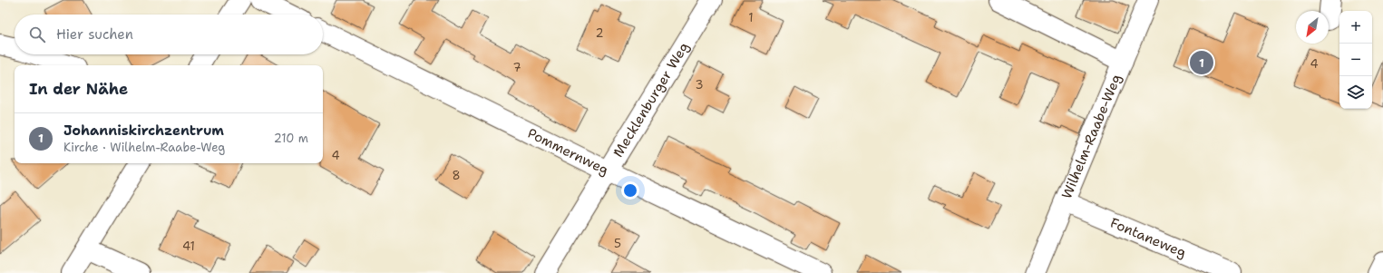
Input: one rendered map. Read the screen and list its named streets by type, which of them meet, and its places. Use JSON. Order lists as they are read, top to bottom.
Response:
{
  "streets": {
    "street": [
      "Mecklenburger Weg",
      "Wilhelm-Raabe-Weg",
      "Pommernweg",
      "Fontaneweg"
    ]
  },
  "crossings": [
    ["Mecklenburger Weg", "Pommernweg"],
    ["Wilhelm-Raabe-Weg", "Fontaneweg"]
  ],
  "house_numbers": [
    "1",
    "2",
    "4",
    "7",
    "3",
    "4",
    "8",
    "5",
    "41"
  ],
  "north": "bottom left",
  "page": {
    "map_buttons": ["+", "−"],
    "search": "Hier suchen",
    "pins": "1",
    "heading": "In der Nähe",
    "list": [
      {
        "mark": "1",
        "name": "Johanniskirchzentrum",
        "note": "Kirche · Wilhelm-Raabe-Weg",
        "value": "210 m"
      }
    ]
  }
}
